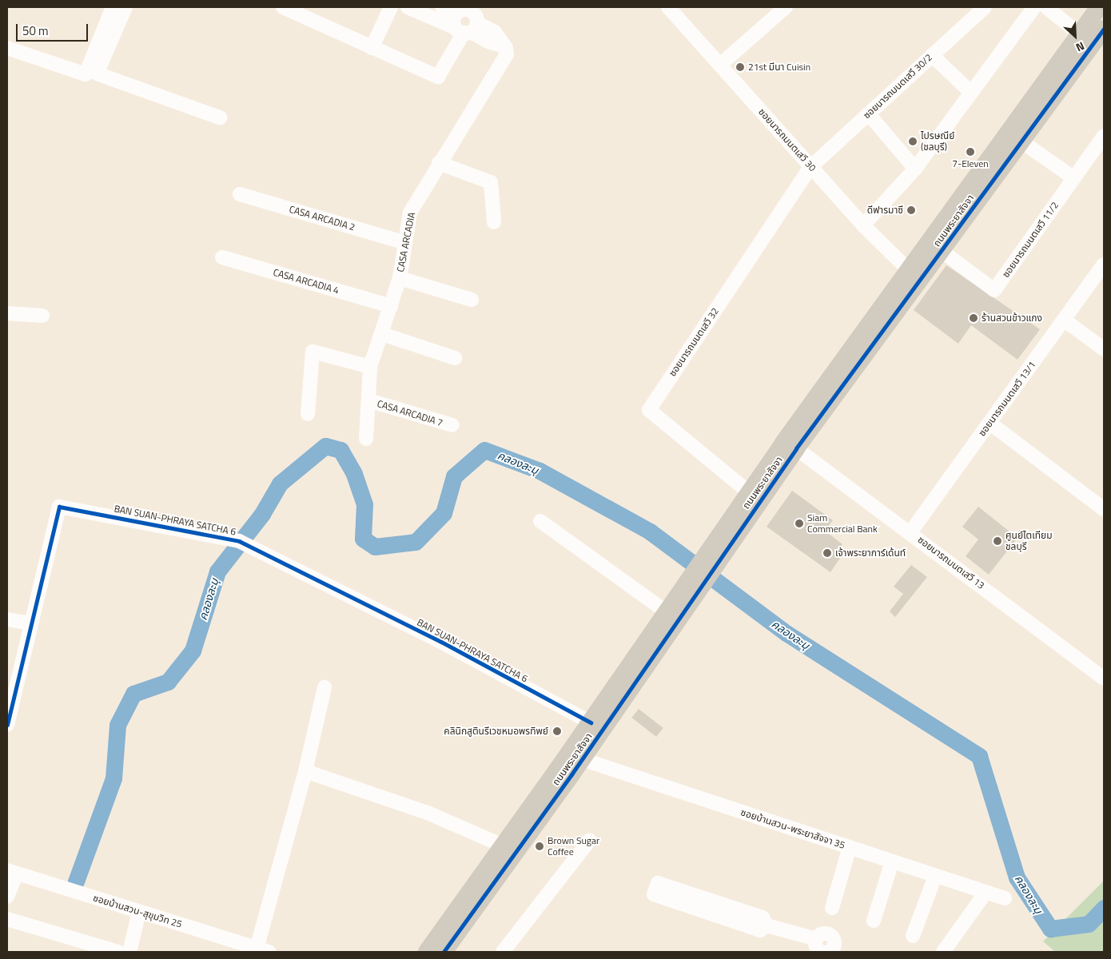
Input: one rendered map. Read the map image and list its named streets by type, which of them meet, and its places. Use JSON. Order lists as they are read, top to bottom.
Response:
{
  "streets": {
    "main road": ["ถนนพระยาสัจจา"],
    "street": [
      "ซอยนารถมนตเสวี 30/2",
      "ซอยนารถมนตเสวี 30",
      "CASA ARCADIA 2",
      "ซอยนารถมนตเสวี 11/2",
      "CASA ARCADIA",
      "CASA ARCADIA 4",
      "ซอยนารถมนตเสวี 32",
      "ซอยนารถมนตเสวี 13/1",
      "CASA ARCADIA 7",
      "BAN SUAN-PHRAYA SATCHA 6",
      "ซอยนารถมนตเสวี 13",
      "ซอยบ้านสวน-พระยาสัจจา 35",
      "ซอยบ้านสวน-สุขุมวิท 25"
    ]
  },
  "crossings": [
    ["ซอยนารถมนตเสวี 30/2", "ซอยนารถมนตเสวี 30"],
    ["ซอยนารถมนตเสวี 30/2", "ซอยนารถมนตเสวี 32"],
    ["ซอยนารถมนตเสวี 30", "ถนนพระยาสัจจา"],
    ["ซอยนารถมนตเสวี 30", "ซอยนารถมนตเสวี 32"],
    ["CASA ARCADIA 2", "CASA ARCADIA"],
    ["ถนนพระยาสัจจา", "ซอยนารถมนตเสวี 11/2"],
    ["ถนนพระยาสัจจา", "ซอยนารถมนตเสวี 32"],
    ["ถนนพระยาสัจจา", "BAN SUAN-PHRAYA SATCHA 6"],
    ["ถนนพระยาสัจจา", "ซอยนารถมนตเสวี 13"],
    ["ถนนพระยาสัจจา", "ซอยบ้านสวน-พระยาสัจจา 35"],
    ["CASA ARCADIA", "CASA ARCADIA 4"],
    ["CASA ARCADIA", "CASA ARCADIA 7"],
    ["ซอยนารถมนตเสวี 13/1", "ซอยนารถมนตเสวี 13"]
  ],
  "water": ["คลองละมุ"],
  "places": [
    "21st มีนา Cuisin",
    "ไปรษณีย์ (ชลบุรี)",
    "7-Eleven",
    "ดีฟารมาซี",
    "ร้านสวนข้าวแกง",
    "Siam Commercial Bank",
    "ศูนย์ไตเทียม ชลบุรี",
    "เจ้าพระยาการ์เด้นท์",
    "คลินิกสูตินรีเวชหมอพรทิพย์",
    "Brown Sugar Coffee"
  ],
  "scale_bar": "50 m",
  "north": "bottom right"
}
